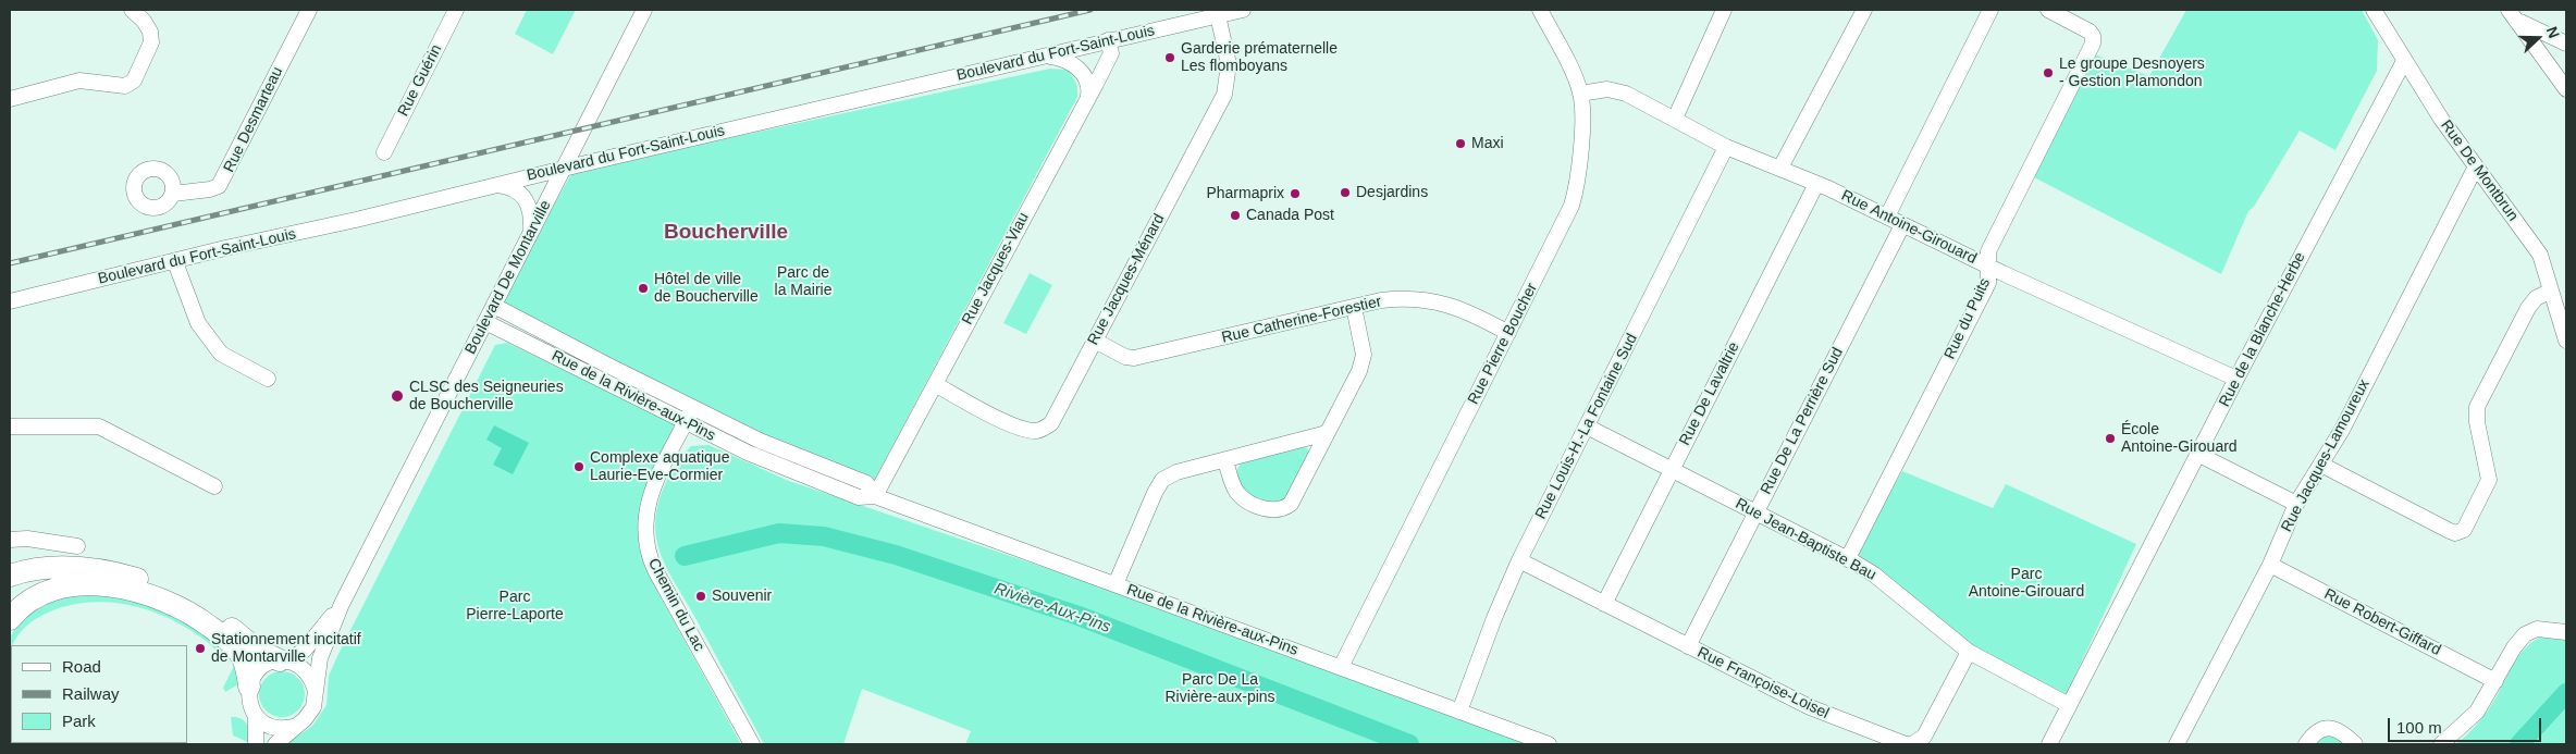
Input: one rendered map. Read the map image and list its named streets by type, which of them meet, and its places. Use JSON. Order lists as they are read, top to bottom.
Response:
{
  "streets": {
    "street": [
      "Boulevard du Fort-Saint-Louis",
      "Rue Guérin",
      "Rue Desmarteau",
      "Rue De Montbrun",
      "Rue Antoine-Girouard",
      "Rue Jacques-Viau",
      "Boulevard De Montarville",
      "Rue Jacques-Ménard",
      "Rue du Puits",
      "Rue Catherine-Forestier",
      "Rue de la Blanche-Herbe",
      "Rue Pierre Boucher",
      "Rue De Lavaltrie",
      "Rue de la Rivière-aux-Pins",
      "Rue De La Perrière Sud",
      "Rue Louis-H.-La Fontaine Sud",
      "Rue Jacques-Lamoureux",
      "Rue Jean-Baptiste Bau",
      "Chemin du Lac",
      "Rue Robert-Giffard",
      "Rue Françoise-Loisel"
    ]
  },
  "crossings": [
    ["Boulevard du Fort-Saint-Louis", "Rue Jacques-Viau"],
    ["Boulevard du Fort-Saint-Louis", "Boulevard De Montarville"],
    ["Boulevard du Fort-Saint-Louis", "Rue Jacques-Ménard"],
    ["Rue De Montbrun", "Rue de la Blanche-Herbe"],
    ["Rue De Montbrun", "Rue Jacques-Lamoureux"],
    ["Rue Antoine-Girouard", "Rue du Puits"],
    ["Rue Antoine-Girouard", "Rue de la Blanche-Herbe"],
    ["Rue Antoine-Girouard", "Rue Pierre Boucher"],
    ["Rue Antoine-Girouard", "Rue De Lavaltrie"],
    ["Rue Antoine-Girouard", "Rue De La Perrière Sud"],
    ["Rue Antoine-Girouard", "Rue Louis-H.-La Fontaine Sud"],
    ["Rue Jacques-Viau", "Rue Jacques-Ménard"],
    ["Rue Jacques-Viau", "Rue de la Rivière-aux-Pins"],
    ["Boulevard De Montarville", "Rue de la Rivière-aux-Pins"],
    ["Rue Jacques-Ménard", "Rue Catherine-Forestier"],
    ["Rue du Puits", "Rue Jean-Baptiste Bau"],
    ["Rue Catherine-Forestier", "Rue Pierre Boucher"],
    ["Rue de la Blanche-Herbe", "Rue Jean-Baptiste Bau"],
    ["Rue Pierre Boucher", "Rue de la Rivière-aux-Pins"],
    ["Rue De Lavaltrie", "Rue Jean-Baptiste Bau"],
    ["Rue De Lavaltrie", "Rue Françoise-Loisel"],
    ["Rue de la Rivière-aux-Pins", "Rue Louis-H.-La Fontaine Sud"],
    ["Rue de la Rivière-aux-Pins", "Chemin du Lac"],
    ["Rue De La Perrière Sud", "Rue Jean-Baptiste Bau"],
    ["Rue De La Perrière Sud", "Rue Françoise-Loisel"],
    ["Rue Louis-H.-La Fontaine Sud", "Rue Jean-Baptiste Bau"],
    ["Rue Louis-H.-La Fontaine Sud", "Rue Françoise-Loisel"],
    ["Rue Jacques-Lamoureux", "Rue Robert-Giffard"],
    ["Rue Jean-Baptiste Bau", "Rue Françoise-Loisel"]
  ],
  "districts": ["Boucherville"],
  "water": ["Rivière-Aux-Pins"],
  "parks": [
    "Parc de la Mairie",
    "Parc Antoine-Girouard",
    "Parc Pierre-Laporte",
    "Parc De La Rivière-aux-pins"
  ],
  "places": [
    "Garderie prématernelle Les flomboyans",
    "Le groupe Desnoyers - Gestion Plamondon",
    "Maxi",
    "Desjardins",
    "Pharmaprix",
    "Canada Post",
    "Hôtel de ville de Boucherville",
    "CLSC des Seigneuries de Boucherville",
    "École Antoine-Girouard",
    "Complexe aquatique Laurie-Eve-Cormier",
    "Souvenir",
    "Stationnement incitatif de Montarville"
  ],
  "legend": ["Road", "Railway", "Park"],
  "scale_bar": "100 m",
  "north": "right"
}
